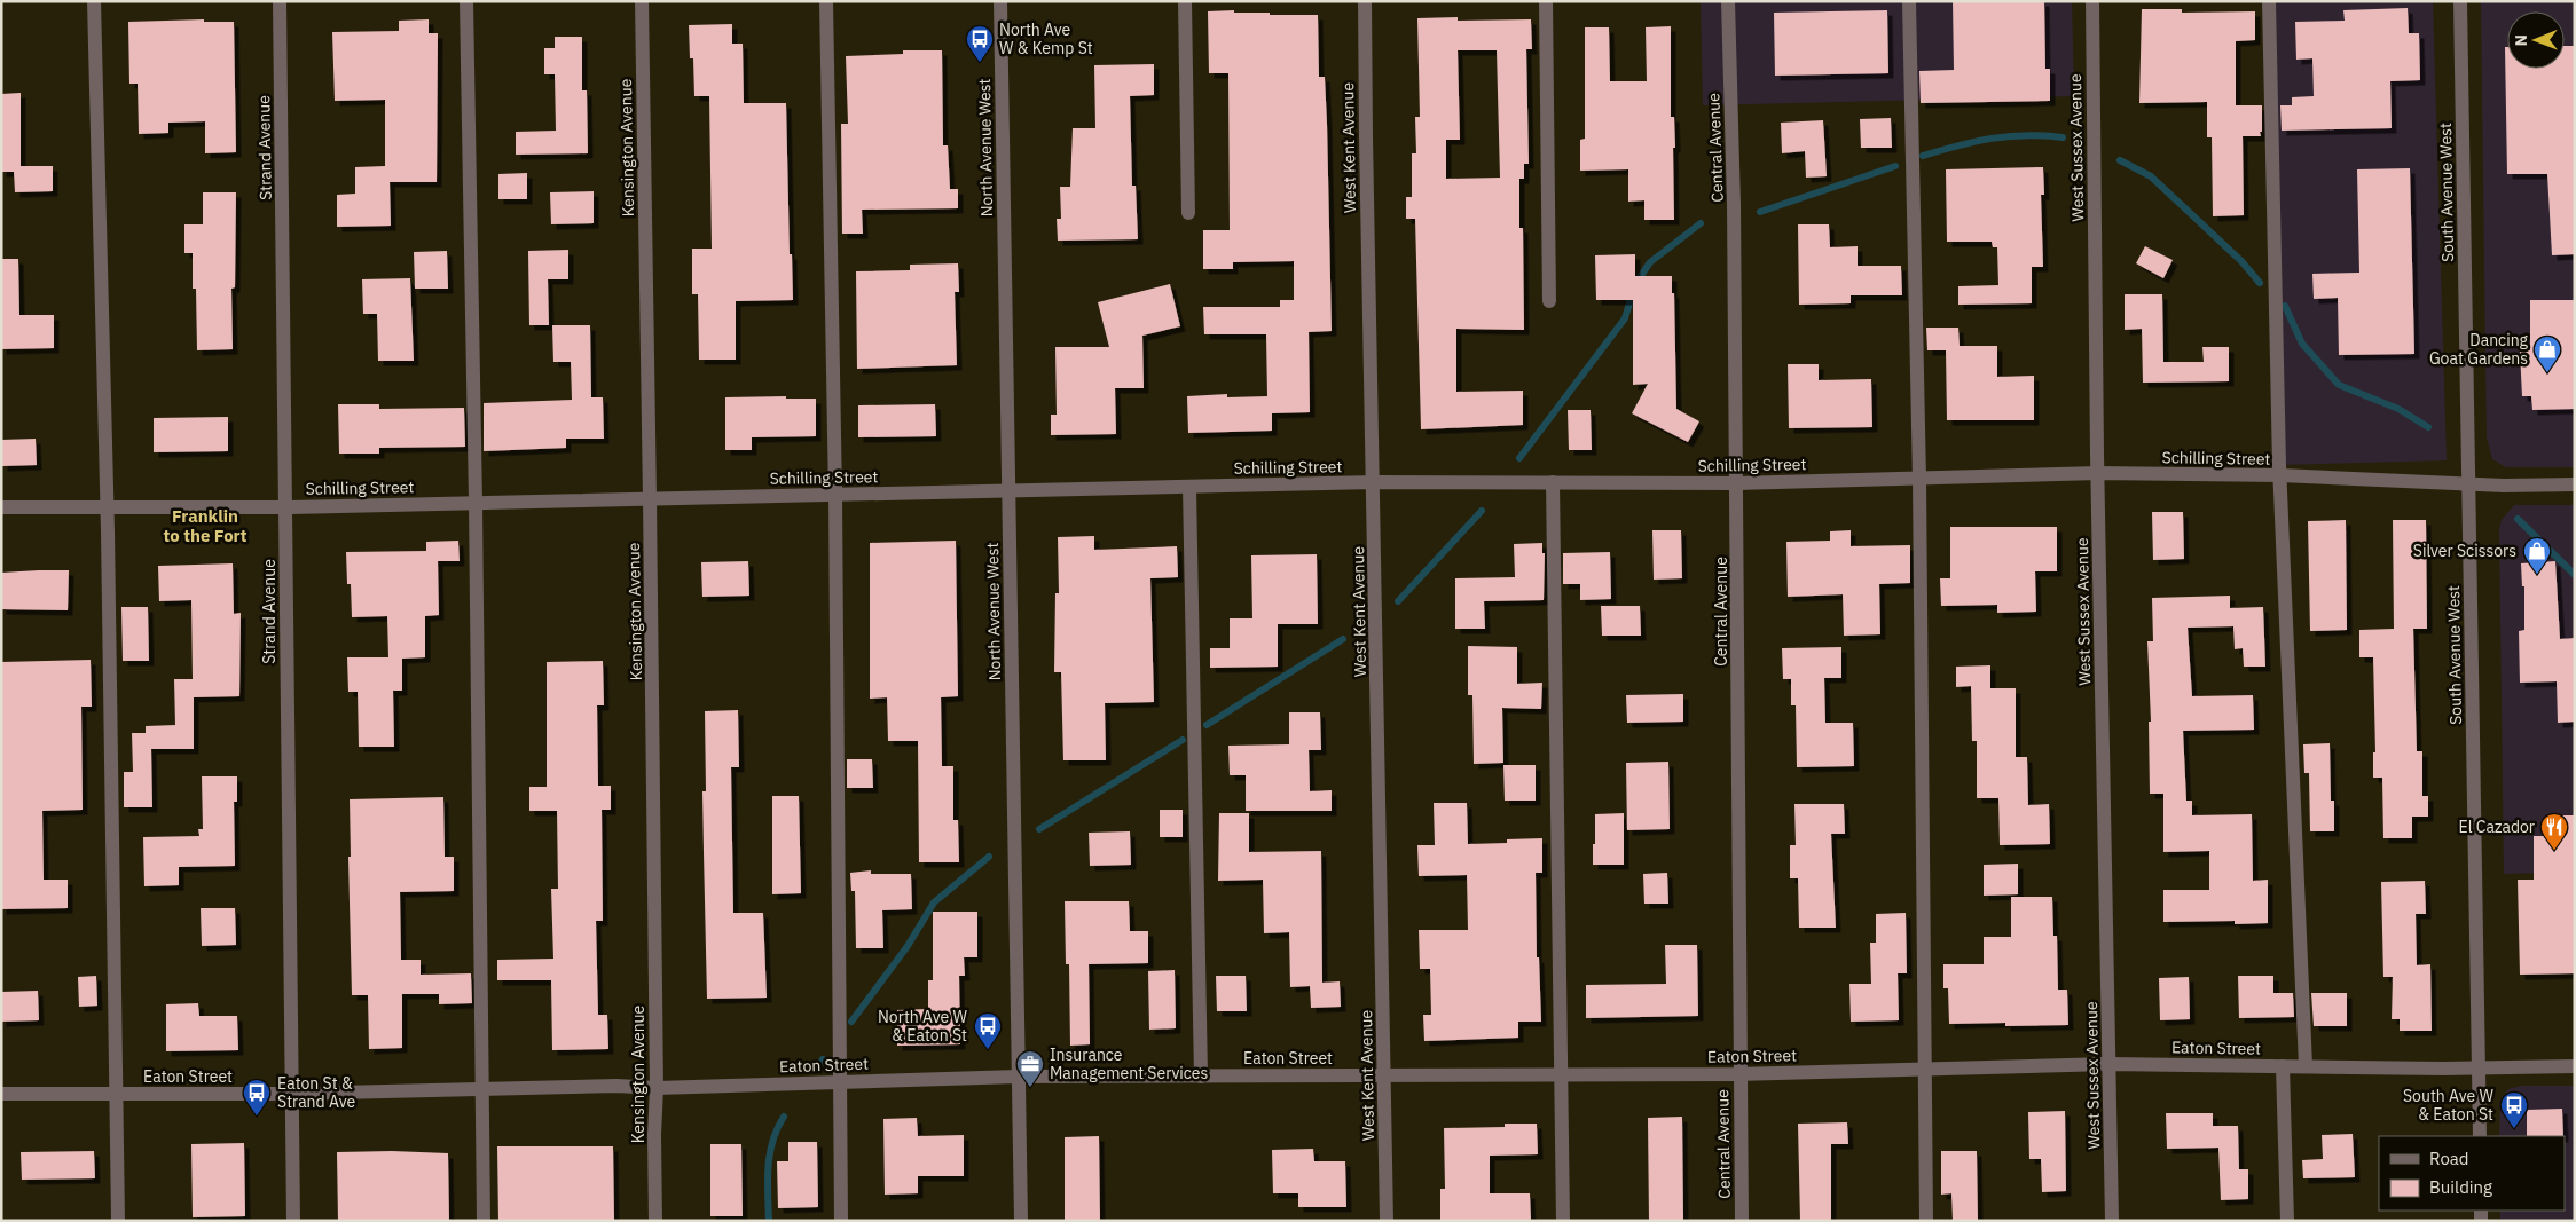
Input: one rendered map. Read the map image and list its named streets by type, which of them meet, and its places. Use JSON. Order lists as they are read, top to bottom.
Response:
{
  "streets": {
    "street": [
      "Strand Avenue",
      "Kensington Avenue",
      "North Avenue West",
      "West Kent Avenue",
      "Central Avenue",
      "West Sussex Avenue",
      "South Avenue West",
      "Schilling Street",
      "Eaton Street"
    ]
  },
  "crossings": [
    ["Strand Avenue", "Schilling Street"],
    ["Strand Avenue", "Eaton Street"],
    ["Kensington Avenue", "Schilling Street"],
    ["Kensington Avenue", "Eaton Street"],
    ["North Avenue West", "Schilling Street"],
    ["North Avenue West", "Eaton Street"],
    ["West Kent Avenue", "Schilling Street"],
    ["West Kent Avenue", "Eaton Street"],
    ["Central Avenue", "Schilling Street"],
    ["Central Avenue", "Eaton Street"],
    ["West Sussex Avenue", "Schilling Street"],
    ["West Sussex Avenue", "Eaton Street"],
    ["South Avenue West", "Schilling Street"],
    ["South Avenue West", "Eaton Street"]
  ],
  "districts": ["Franklin to the Fort"],
  "places": {
    "bus stop": [
      "North Ave W & Kemp St",
      "North Ave W & Eaton St",
      "Eaton St & Strand Ave",
      "South Ave W & Eaton St"
    ],
    "shop": ["Dancing Goat Gardens", "Silver Scissors"],
    "restaurant": ["El Cazador"],
    "office": ["Insurance Management Services"]
  },
  "legend": ["Road", "Building"],
  "north": "left"
}
